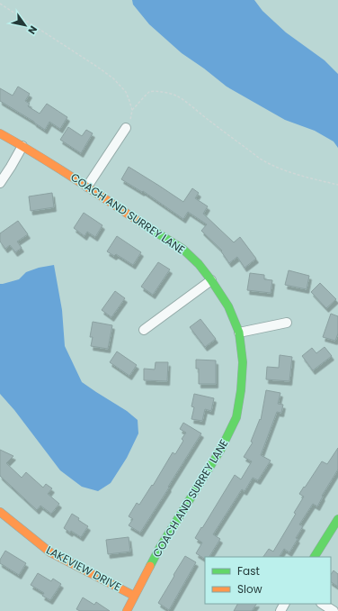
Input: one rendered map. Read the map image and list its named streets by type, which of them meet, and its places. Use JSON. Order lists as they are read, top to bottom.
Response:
{
  "streets": {
    "street": ["COACH AND SURREY LANE", "LAKEVIEW DRIVE"]
  },
  "crossings": [
    ["COACH AND SURREY LANE", "LAKEVIEW DRIVE"]
  ],
  "legend": ["Fast", "Slow"],
  "north": "bottom right"
}
